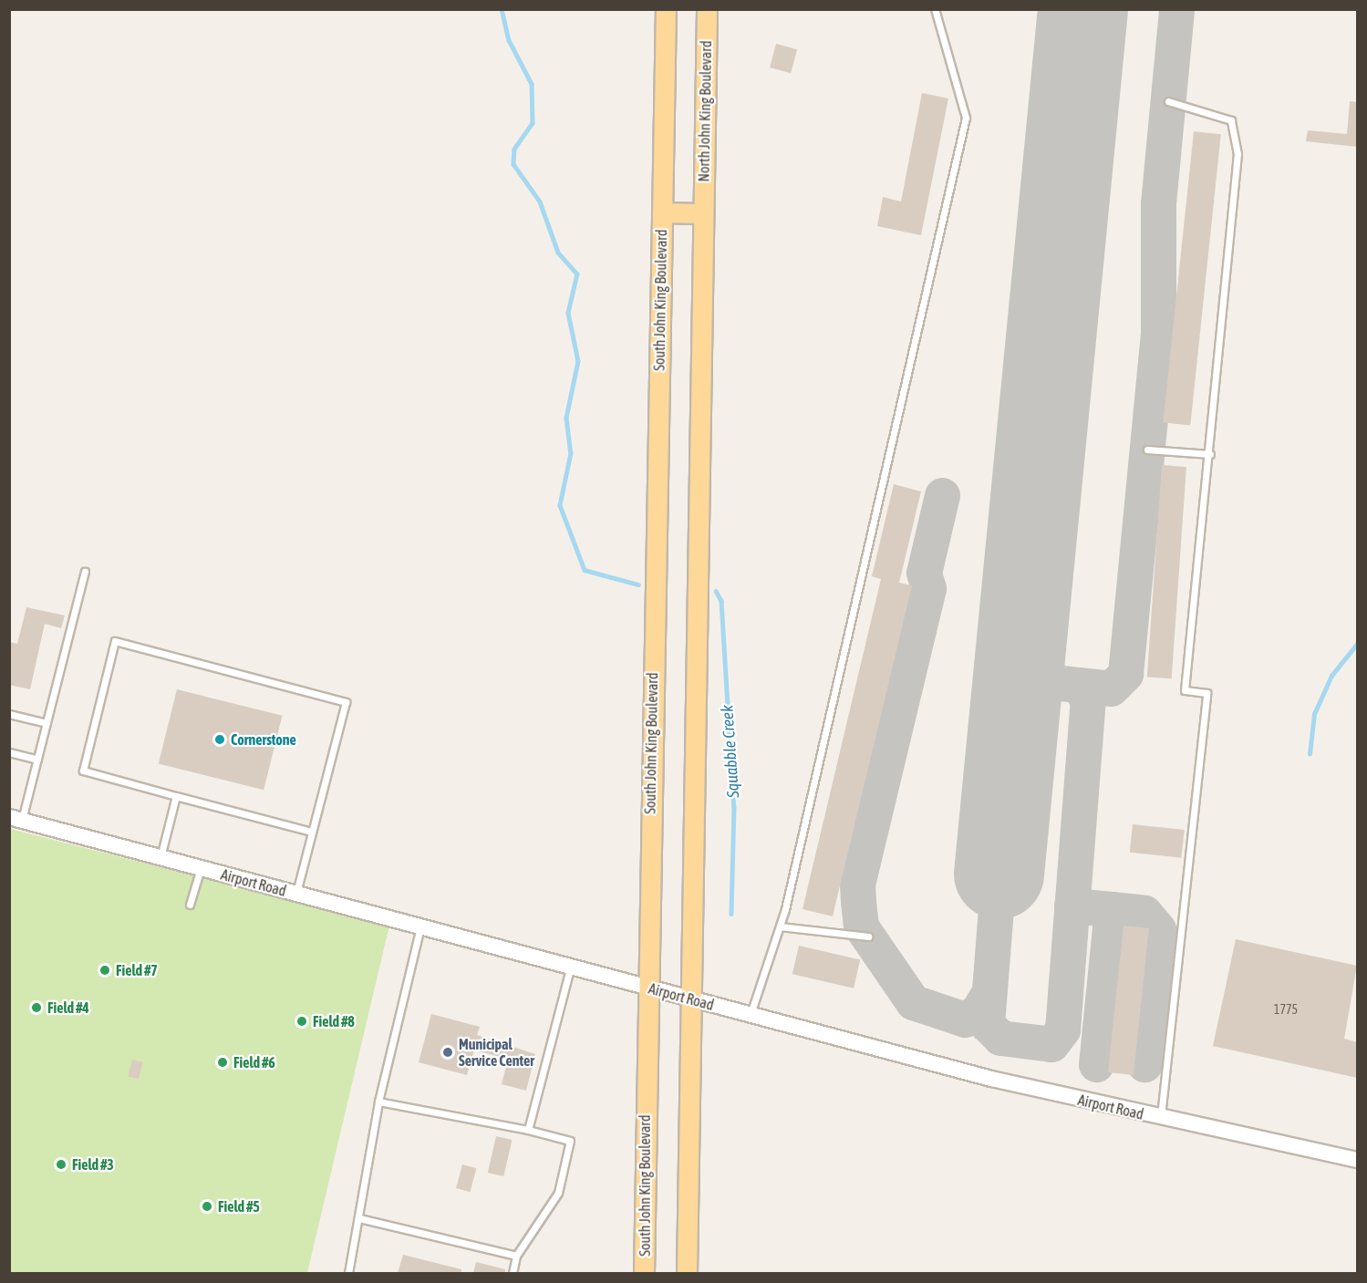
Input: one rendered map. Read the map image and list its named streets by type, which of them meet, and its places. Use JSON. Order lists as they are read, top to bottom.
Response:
{
  "streets": {
    "main road": ["North John King Boulevard", "South John King Boulevard"],
    "street": ["Airport Road"]
  },
  "crossings": [
    ["South John King Boulevard", "Airport Road"]
  ],
  "water": ["Squabble Creek"],
  "places": [
    "Cornerstone",
    "Field #7",
    "Field #4",
    "Field #8",
    "Municipal Service Center",
    "Field #6",
    "Field #3",
    "Field #5"
  ],
  "house_numbers": ["1775"]
}
